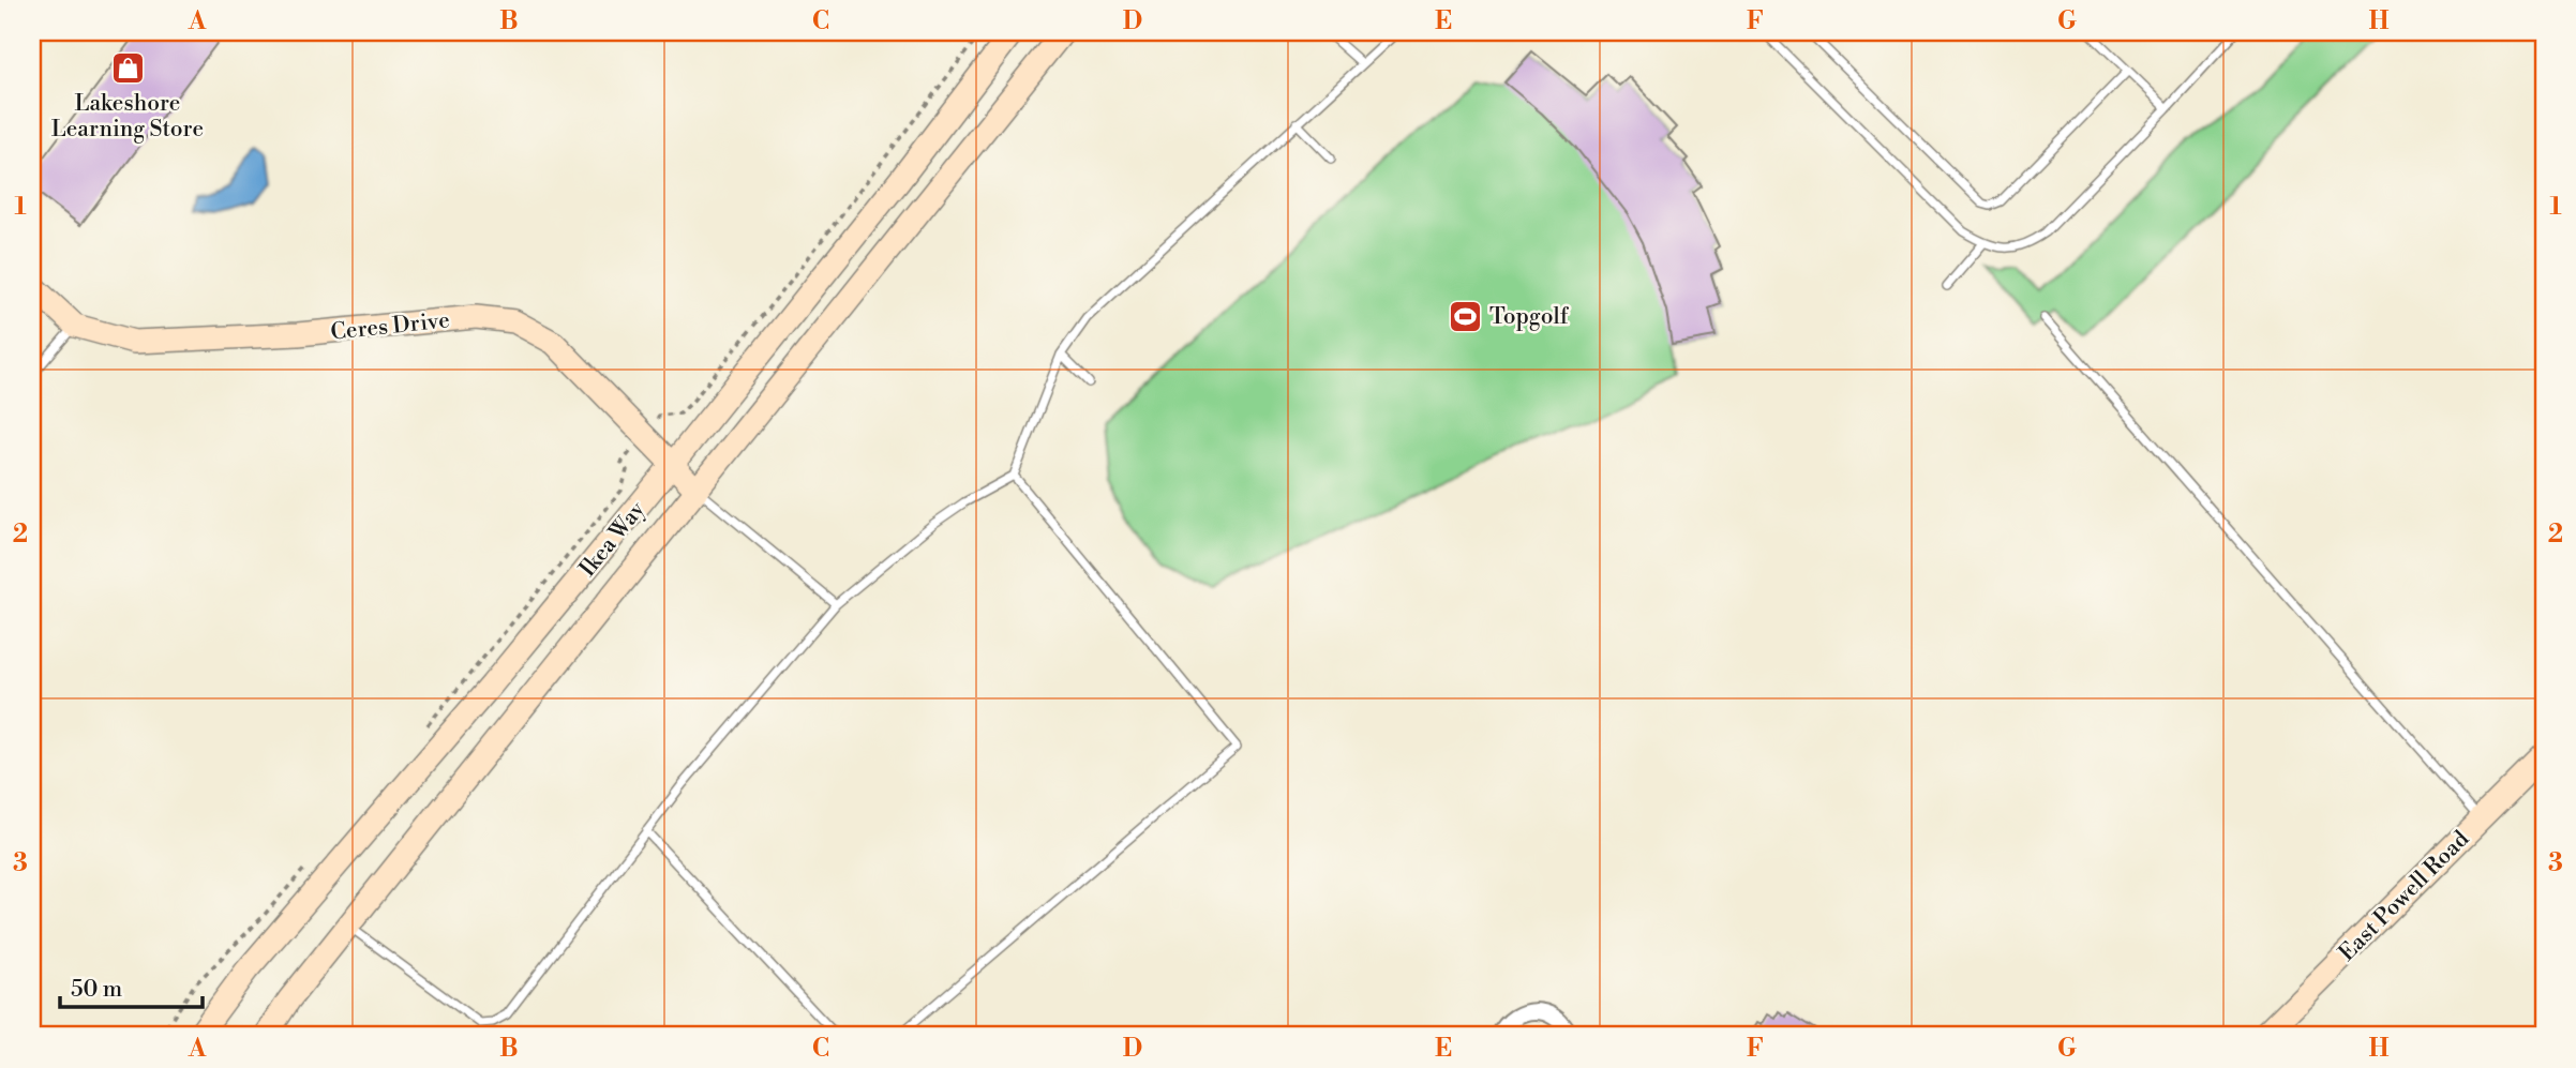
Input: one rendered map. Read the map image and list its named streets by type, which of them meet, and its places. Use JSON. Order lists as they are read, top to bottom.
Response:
{
  "streets": {
    "main road": ["Ceres Drive", "Ikea Way", "East Powell Road"]
  },
  "crossings": [
    ["Ceres Drive", "Ikea Way"]
  ],
  "places": {
    "shop": ["Lakeshore Learning Store"],
    "sports": ["Topgolf"]
  },
  "scale_bar": "50 m",
  "grid": {
    "columns": [
      "A",
      "B",
      "C",
      "D",
      "E",
      "F",
      "G",
      "H"
    ],
    "rows": ["1", "2", "3"]
  }
}
